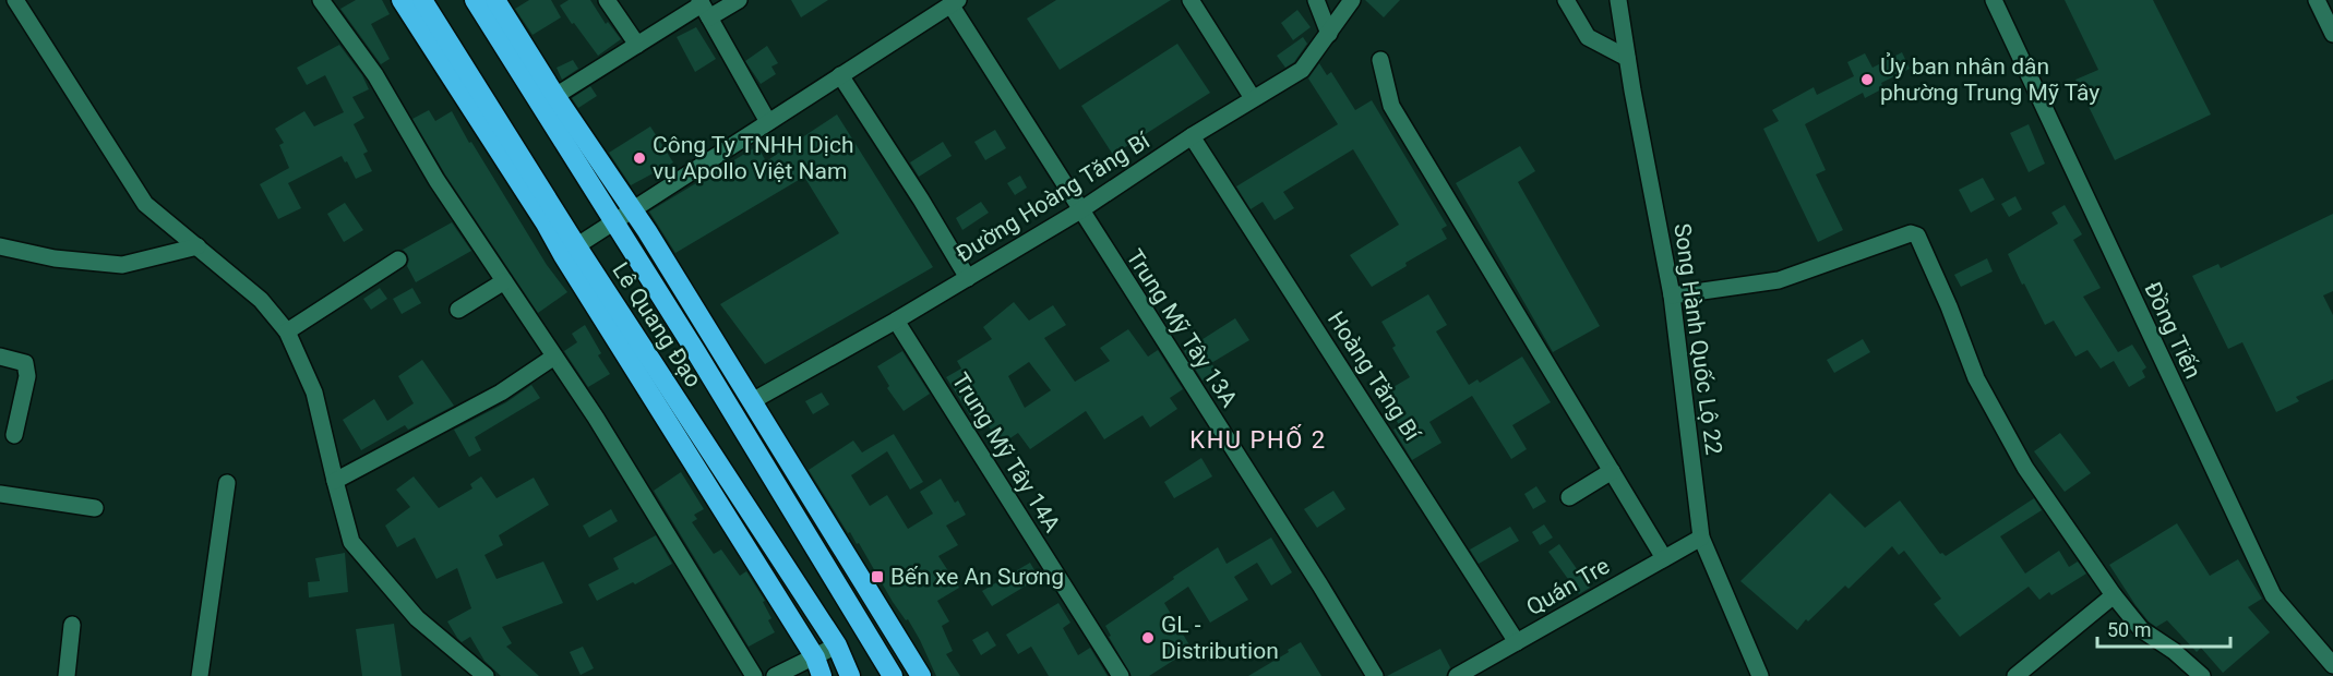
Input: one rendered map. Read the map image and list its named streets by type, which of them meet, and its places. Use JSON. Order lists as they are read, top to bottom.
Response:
{
  "streets": {
    "highway": ["Lê Quang Đạo"],
    "street": [
      "Đường Hoàng Tăng Bí",
      "Trung Mỹ Tây 13A",
      "Đồng Tiến",
      "Song Hành Quốc Lộ 22",
      "Hoàng Tăng Bí",
      "Trung Mỹ Tây 14A",
      "Quán Tre"
    ]
  },
  "crossings": [
    ["Đường Hoàng Tăng Bí", "Lê Quang Đạo"],
    ["Đường Hoàng Tăng Bí", "Trung Mỹ Tây 13A"],
    ["Đường Hoàng Tăng Bí", "Hoàng Tăng Bí"],
    ["Đường Hoàng Tăng Bí", "Trung Mỹ Tây 14A"],
    ["Song Hành Quốc Lộ 22", "Quán Tre"],
    ["Hoàng Tăng Bí", "Quán Tre"]
  ],
  "districts": ["KHU PHỐ 2"],
  "places": {
    "other": ["Ủy ban nhân dân phường Trung Mỹ Tây", "Công Ty TNHH Dịch vụ Apollo Việt Nam", "GL - Distribution"],
    "transit": ["Bến xe An Sương"]
  },
  "scale_bar": "50 m"
}
